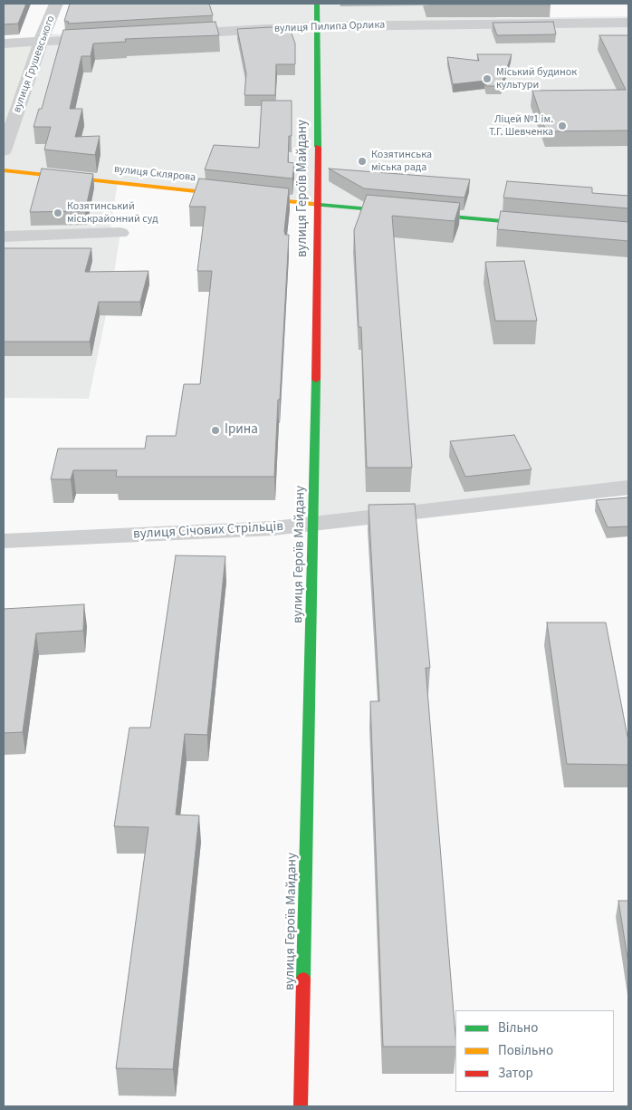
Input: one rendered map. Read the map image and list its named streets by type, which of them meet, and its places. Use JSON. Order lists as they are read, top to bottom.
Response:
{
  "streets": {
    "street": [
      "вулиця Пилипа Орлика",
      "вулиця Грушевського",
      "вулиця Склярова",
      "вулиця Героїв Майдану",
      "вулиця Січових Стрільців"
    ]
  },
  "crossings": [
    ["вулиця Пилипа Орлика", "вулиця Героїв Майдану"],
    ["вулиця Склярова", "вулиця Героїв Майдану"],
    ["вулиця Героїв Майдану", "вулиця Січових Стрільців"]
  ],
  "places": [
    "Міський будинок культури",
    "Ліцей №1 ім. Т.Г. Шевченка",
    "Козятинська міська рада",
    "Козятинський міськрайонний суд",
    "Ірина"
  ],
  "legend": ["Вільно", "Повільно", "Затор"]
}
